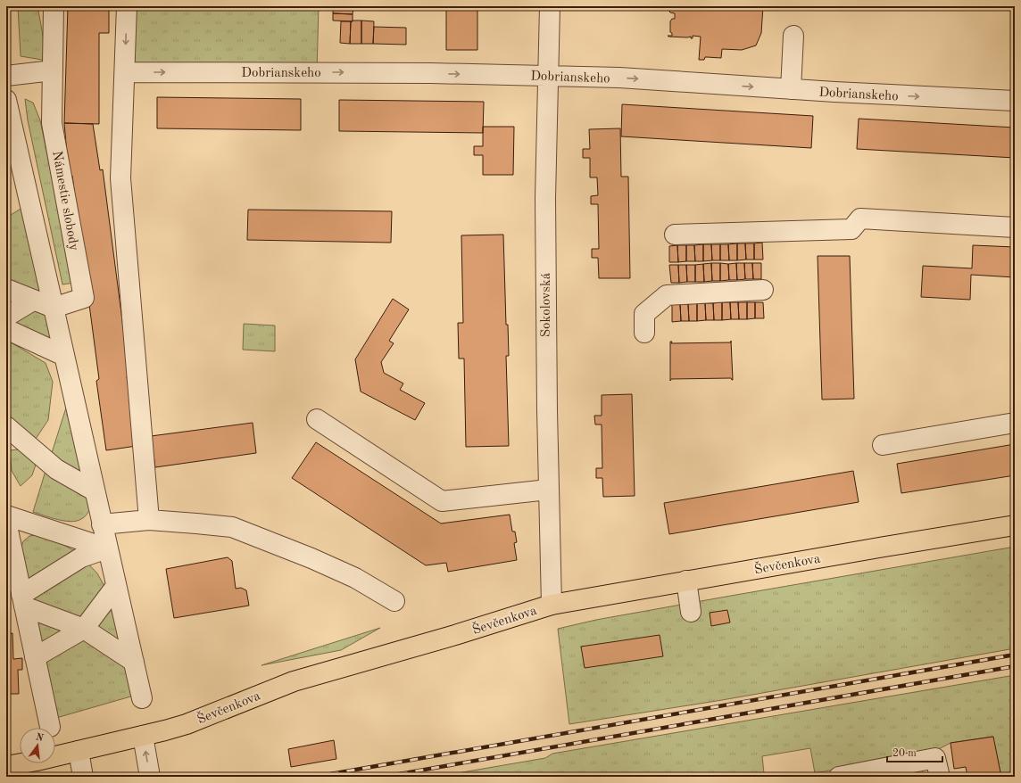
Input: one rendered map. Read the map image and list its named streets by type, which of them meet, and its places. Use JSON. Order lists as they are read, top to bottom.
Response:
{
  "streets": {
    "main road": ["Ševčenkova"],
    "street": ["Dobrianskeho", "Námestie slobody", "Sokolovská"]
  },
  "crossings": [
    ["Dobrianskeho", "Sokolovská"],
    ["Sokolovská", "Ševčenkova"]
  ],
  "scale_bar": "20 m",
  "north": "top"
}
